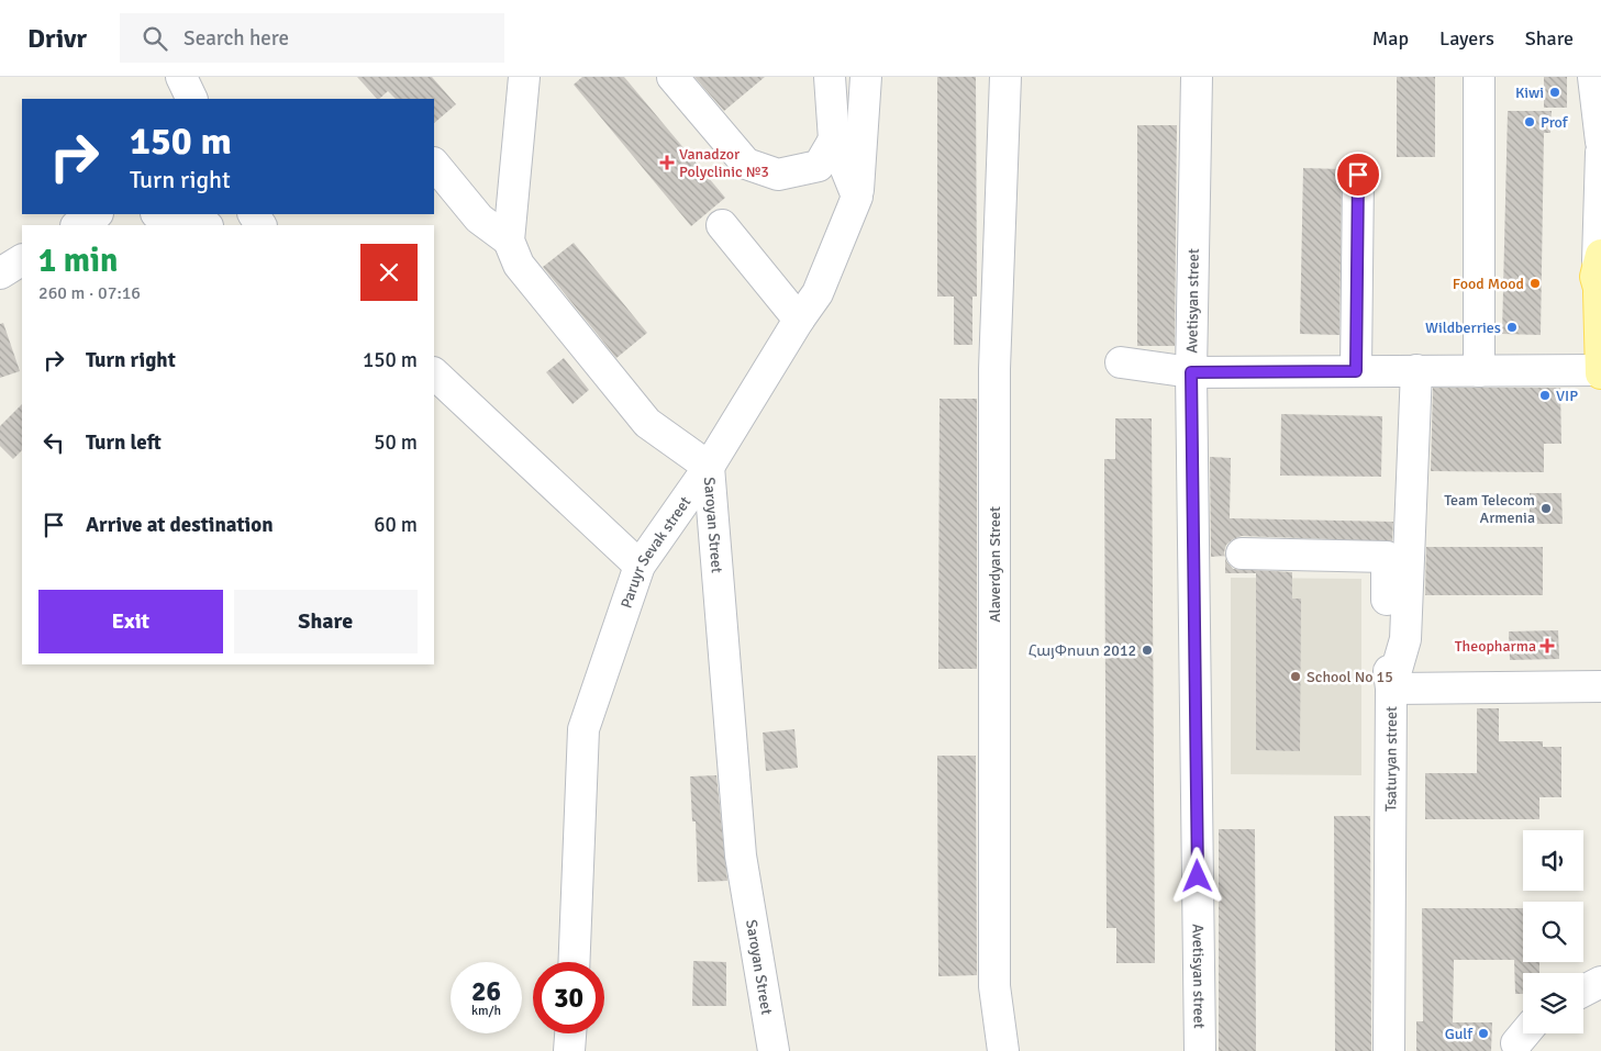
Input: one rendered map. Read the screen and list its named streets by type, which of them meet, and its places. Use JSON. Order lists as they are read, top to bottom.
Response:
{
  "streets": {
    "street": [
      "Avetisyan street",
      "Saroyan Street",
      "Paruyr Sevak street",
      "Alaverdyan Street",
      "Tsaturyan street"
    ]
  },
  "crossings": [
    ["Saroyan Street", "Paruyr Sevak street"]
  ],
  "places": {
    "other": [
      "Kiwi",
      "Prof",
      "Food Mood",
      "Wildberries",
      "VIP",
      "Team Telecom Armenia",
      "ՀայՓոստ 2012",
      "School No 15",
      "Gulf"
    ],
    "health": ["Vanadzor Polyclinic №3", "Theopharma"]
  },
  "page": {
    "header": "Drivr",
    "search": "Search here",
    "nav": ["Map", "Layers", "Share"],
    "turn": ["150 m", "Turn right"],
    "heading": ["1 min", "260 m · 07:16"],
    "list": [
      {
        "name": "Turn right",
        "value": "150 m"
      },
      {
        "name": "Turn left",
        "value": "50 m"
      },
      {
        "name": "Arrive at destination",
        "value": "60 m"
      }
    ],
    "buttons": ["Exit", "Share"],
    "speed": "26 km/h",
    "limit": "30"
  }
}
